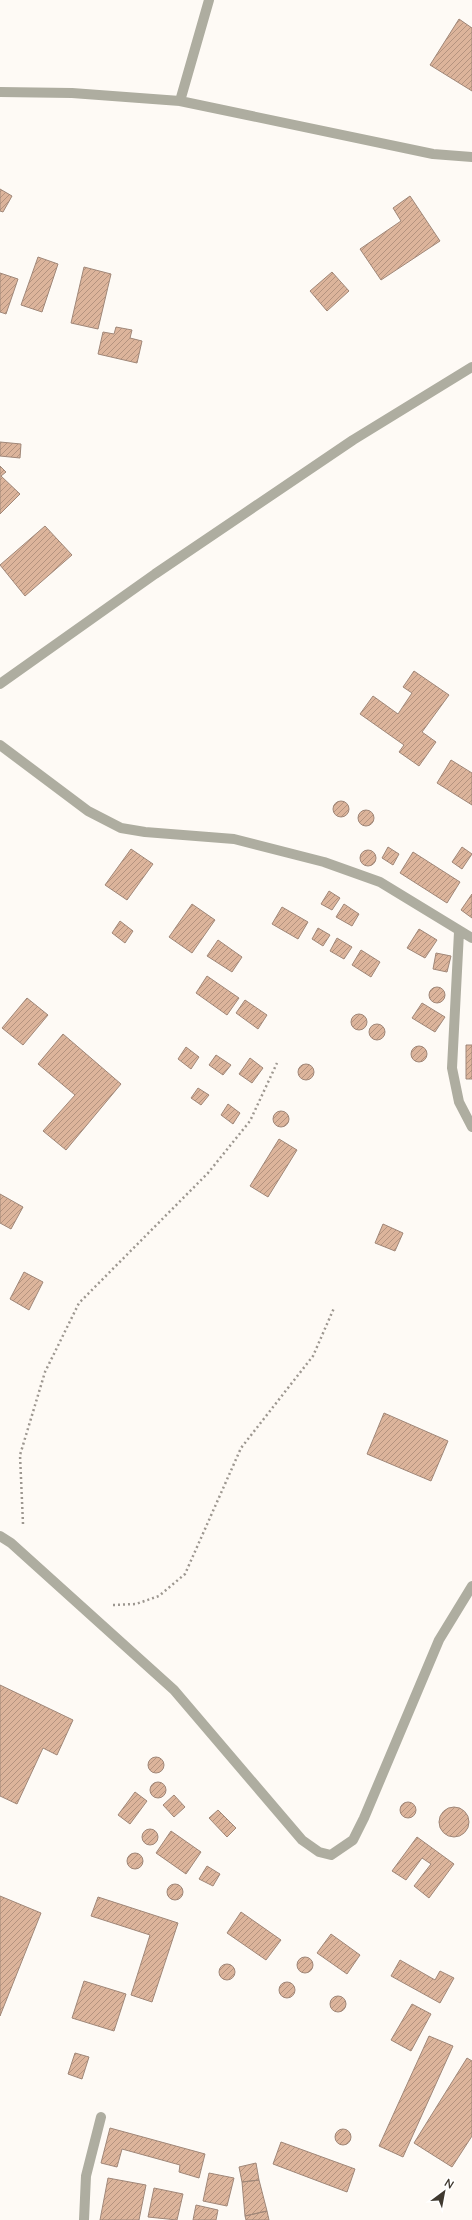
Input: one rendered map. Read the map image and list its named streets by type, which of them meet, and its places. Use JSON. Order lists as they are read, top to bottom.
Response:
{
  "north": "top right"
}
